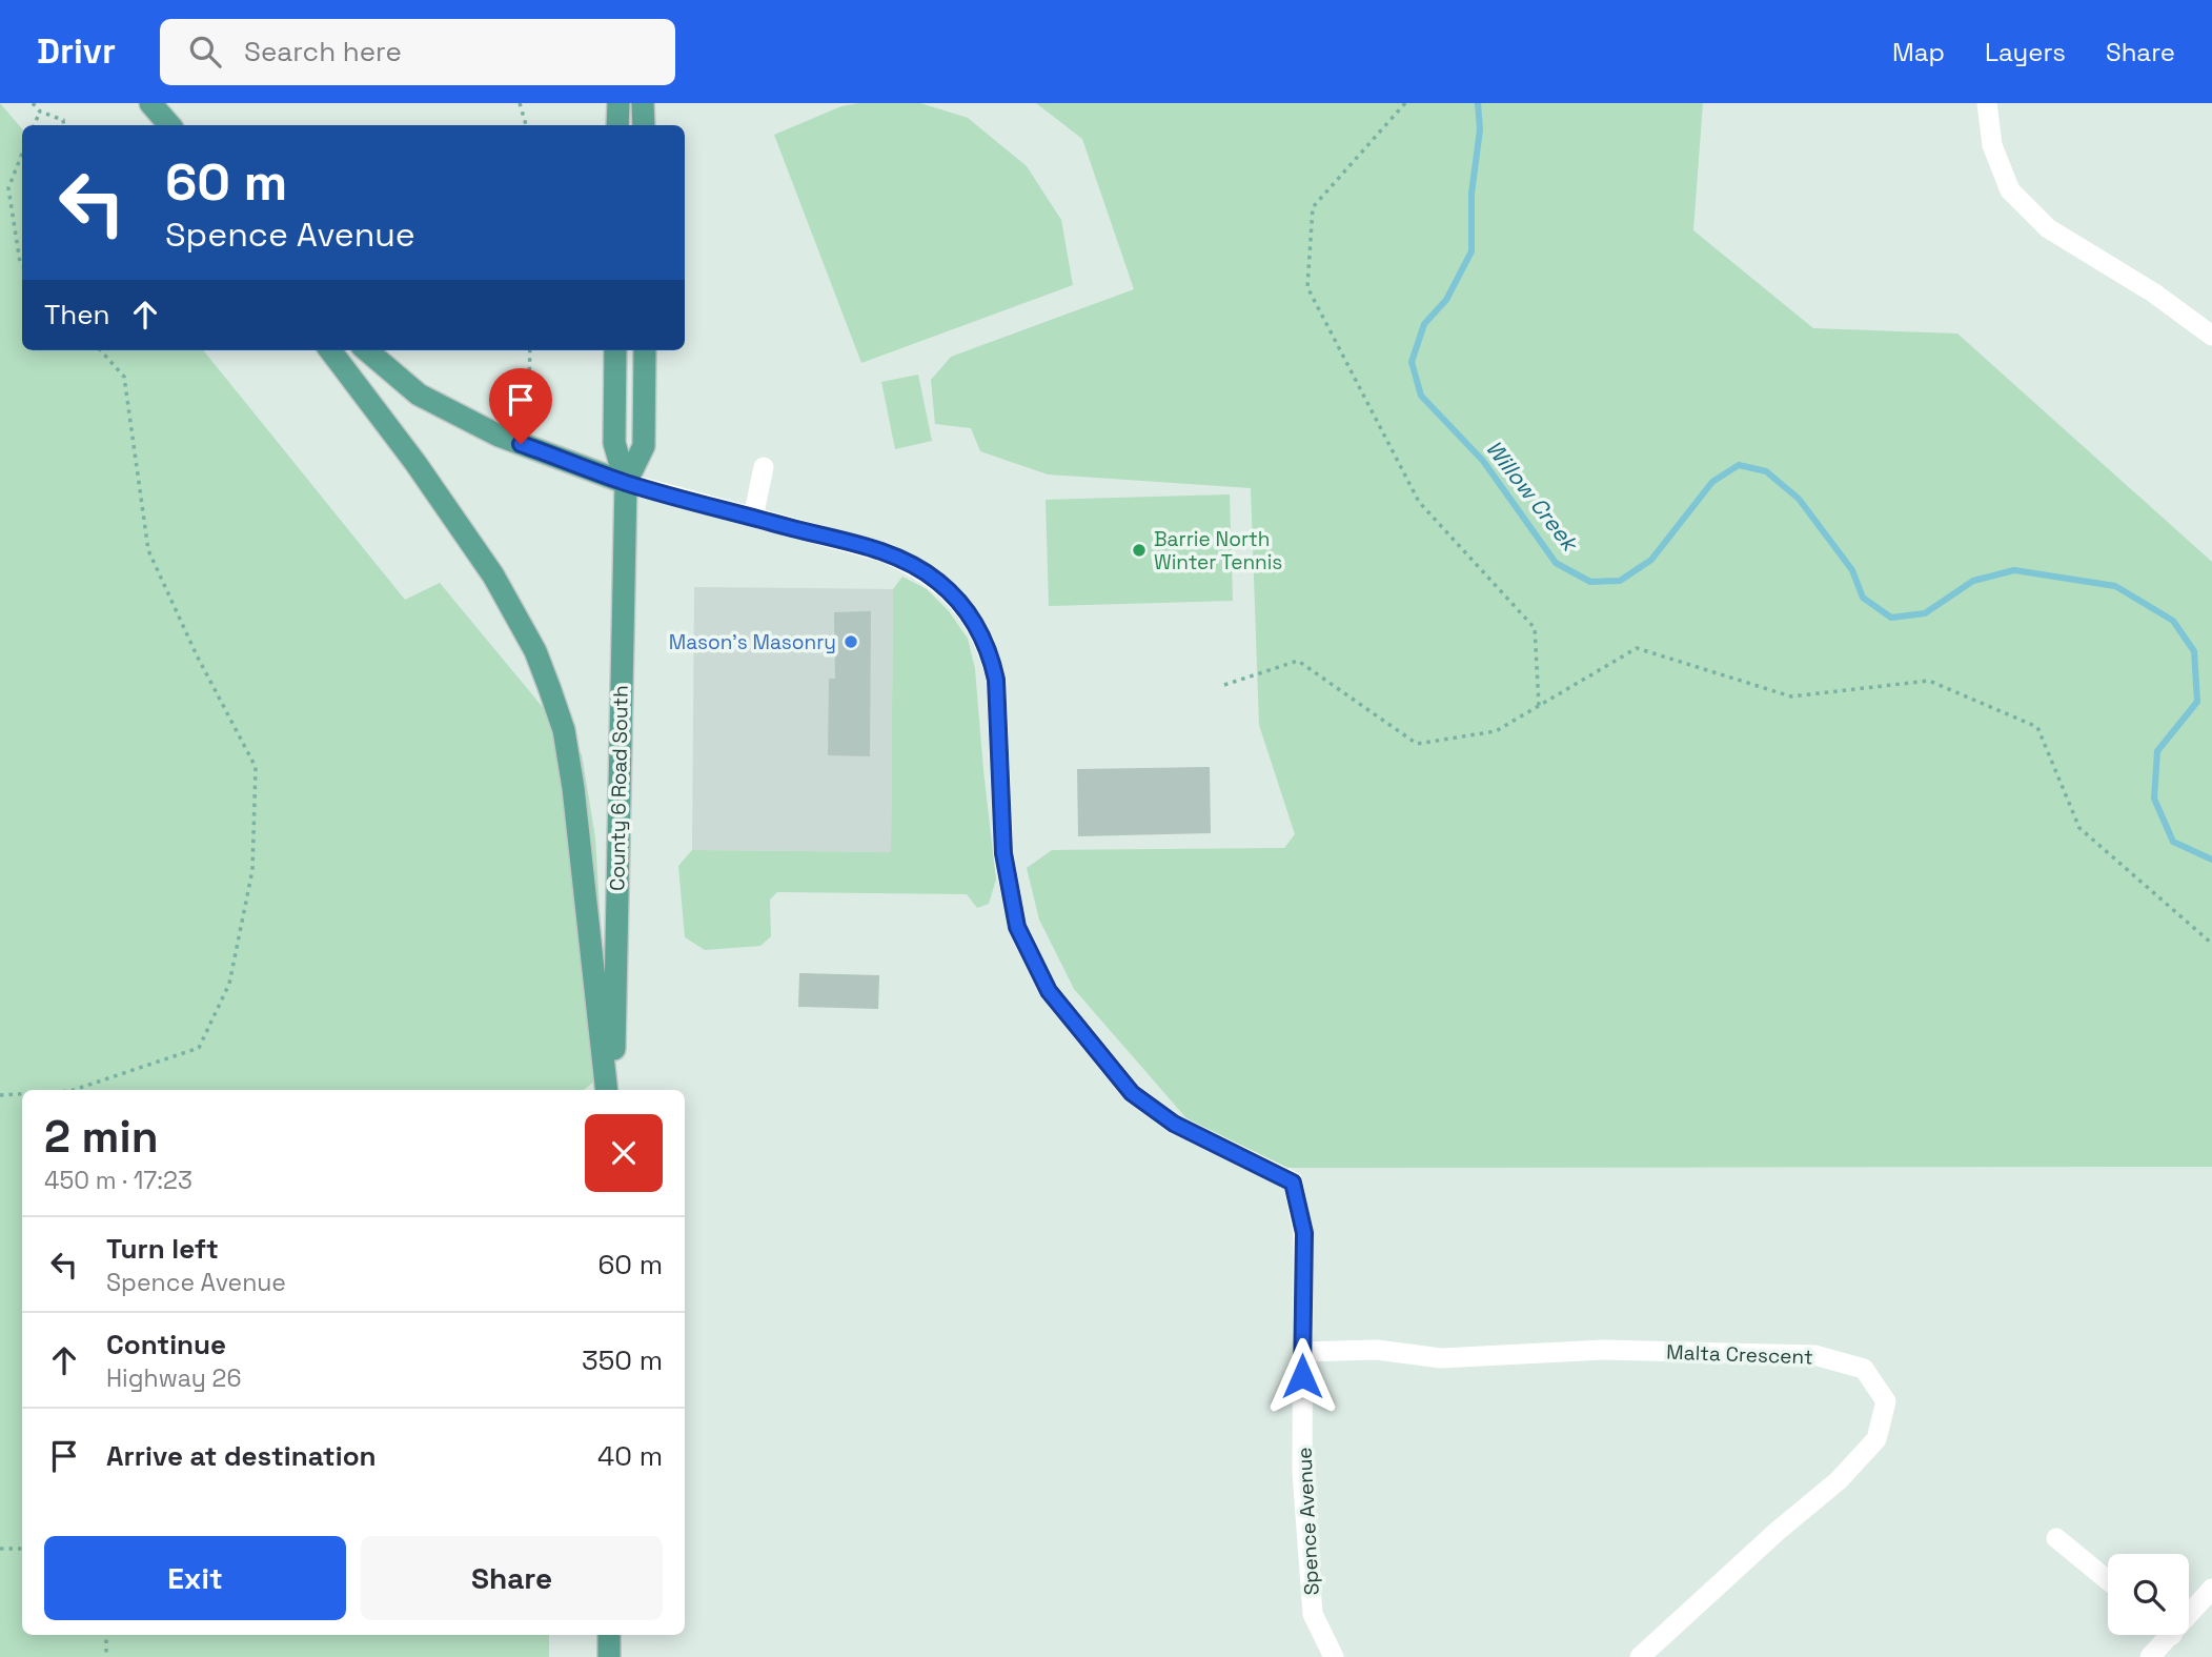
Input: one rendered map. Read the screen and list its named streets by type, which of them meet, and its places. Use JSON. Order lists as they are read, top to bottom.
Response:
{
  "streets": {
    "main road": ["County 6 Road South"],
    "street": ["Malta Crescent", "Spence Avenue"]
  },
  "crossings": [
    ["County 6 Road South", "Spence Avenue"],
    ["Malta Crescent", "Spence Avenue"]
  ],
  "water": ["Willow Creek"],
  "places": ["Barrie North Winter Tennis", "Mason's Masonry"],
  "page": {
    "header": "Drivr",
    "search": "Search here",
    "nav": ["Map", "Layers", "Share"],
    "turn": ["60 m", "Spence Avenue"],
    "then": "Then",
    "heading": ["2 min", "450 m · 17:23"],
    "list": [
      {
        "name": "Turn left",
        "note": "Spence Avenue",
        "value": "60 m"
      },
      {
        "name": "Continue",
        "note": "Highway 26",
        "value": "350 m"
      },
      {
        "name": "Arrive at destination",
        "value": "40 m"
      }
    ],
    "buttons": ["Exit", "Share"]
  }
}
